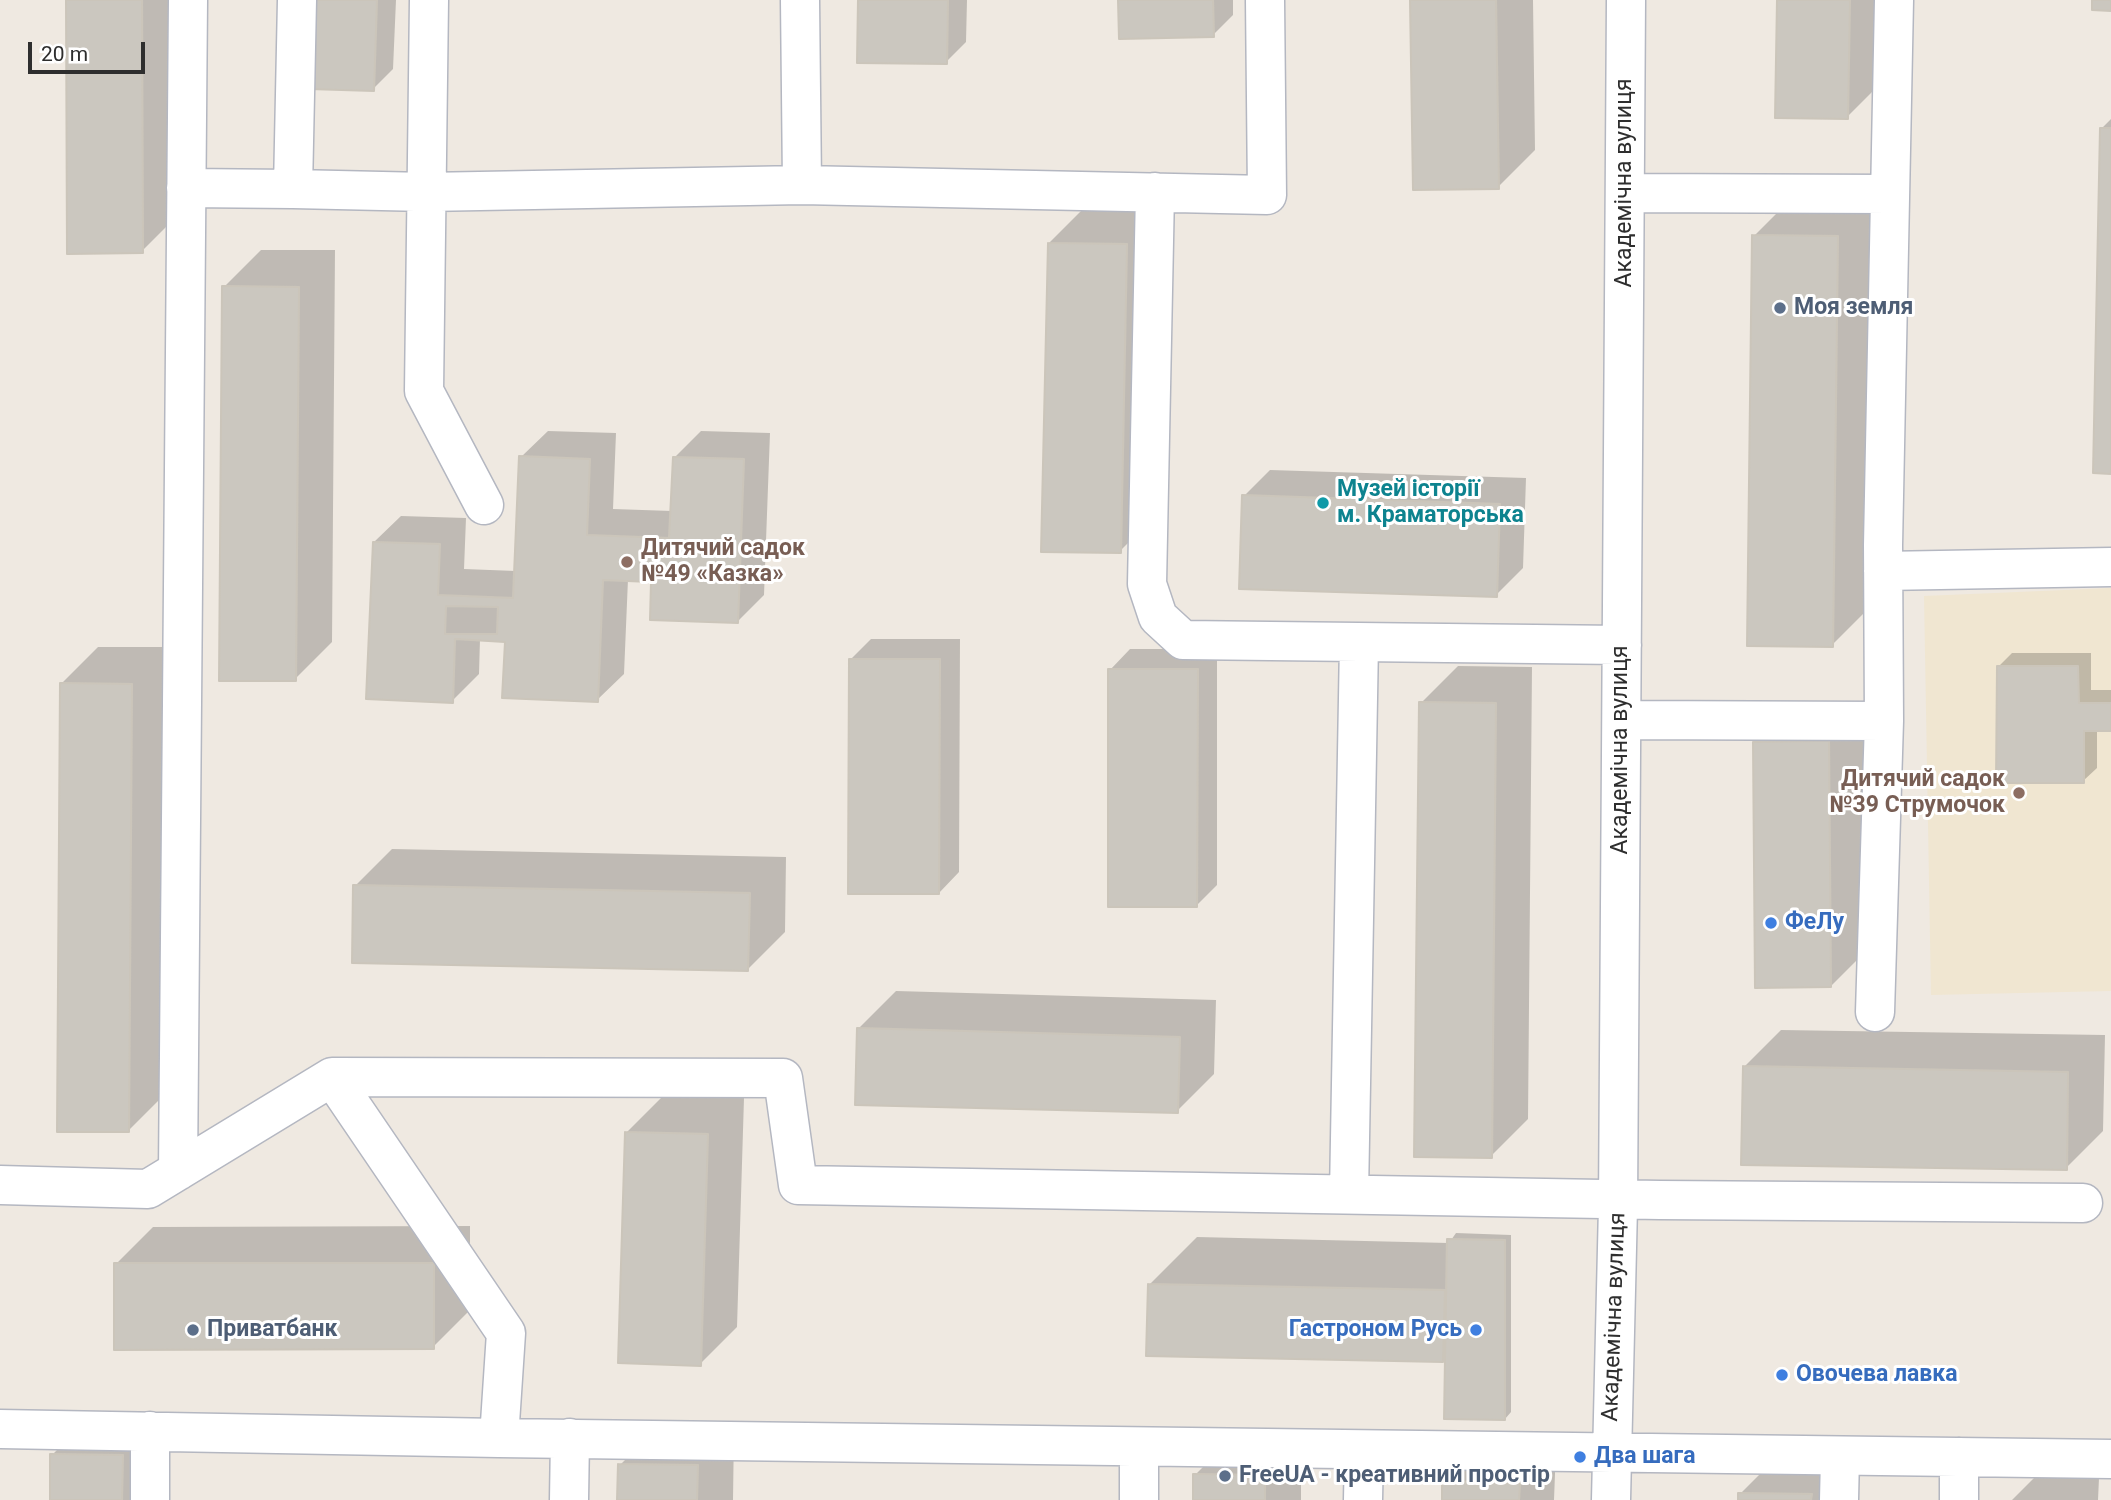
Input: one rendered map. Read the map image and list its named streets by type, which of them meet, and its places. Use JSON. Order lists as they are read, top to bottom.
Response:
{
  "streets": {
    "street": ["Академічна вулиця"]
  },
  "places": [
    "Моя земля",
    "Музей історії м. Краматорська",
    "Дитячий садок №49 «Казка»",
    "Дитячий садок №39 Струмочок",
    "ФеЛу",
    "Приватбанк",
    "Гастроном Русь",
    "Овочева лавка",
    "Два шага",
    "FreeUA - креативний простір"
  ],
  "scale_bar": "20 m"
}
